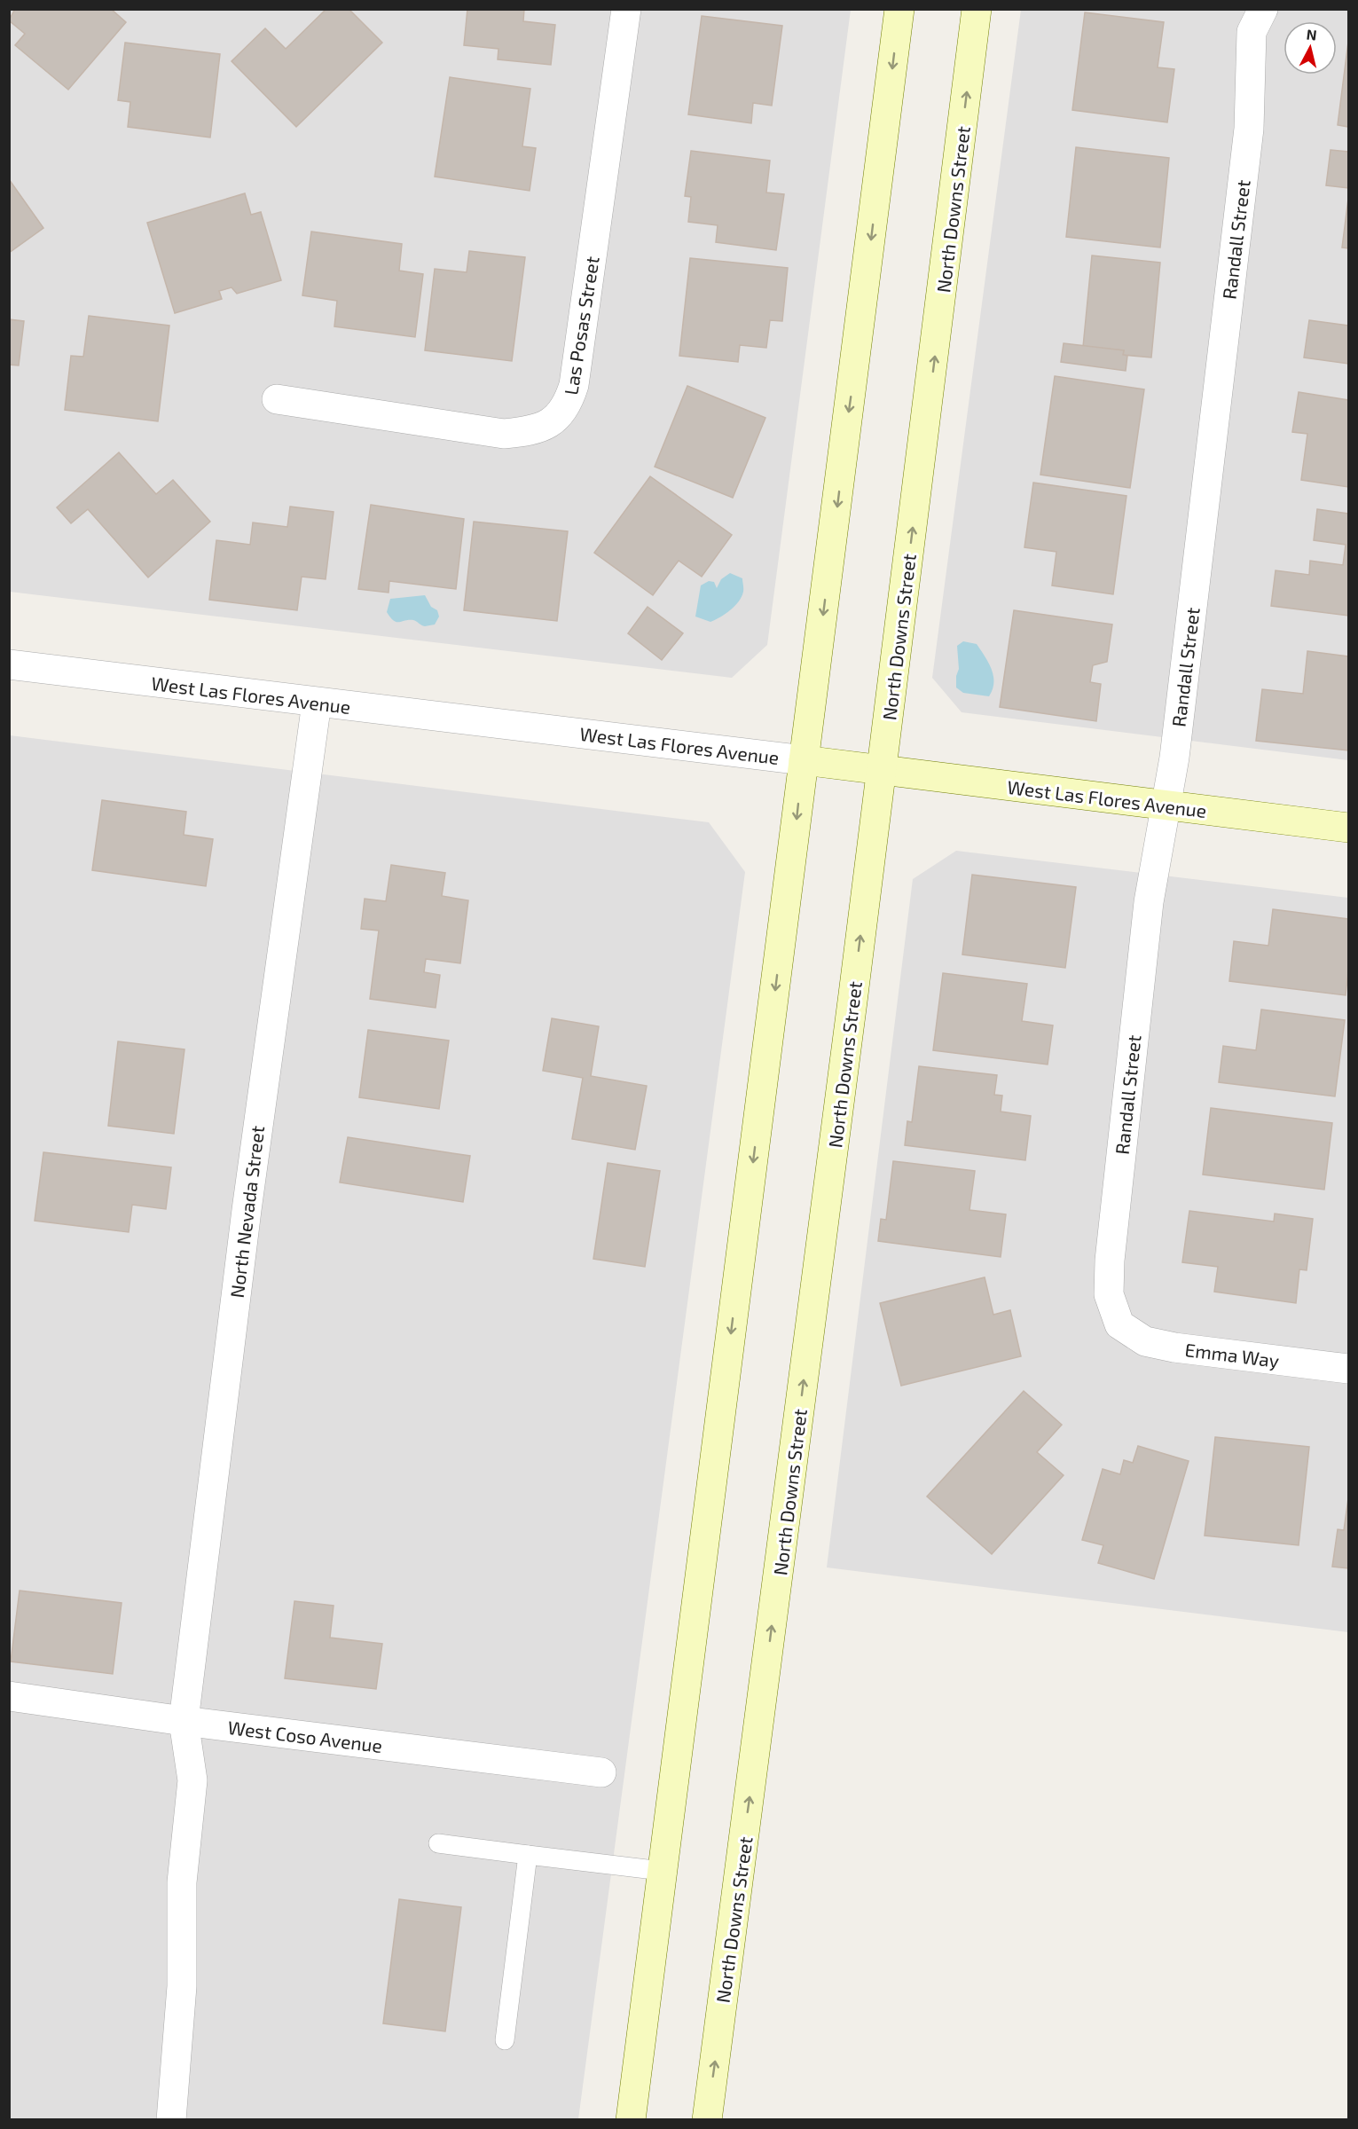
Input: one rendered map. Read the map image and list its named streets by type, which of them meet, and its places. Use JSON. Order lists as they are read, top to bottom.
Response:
{
  "streets": {
    "main road": ["North Downs Street", "West Las Flores Avenue"],
    "street": [
      "Randall Street",
      "Las Posas Street",
      "North Nevada Street",
      "Emma Way",
      "West Coso Avenue"
    ]
  },
  "crossings": [
    ["North Downs Street", "West Las Flores Avenue"],
    ["Randall Street", "West Las Flores Avenue"],
    ["Randall Street", "Emma Way"],
    ["West Las Flores Avenue", "North Nevada Street"],
    ["North Nevada Street", "West Coso Avenue"]
  ],
  "north": "top"
}
